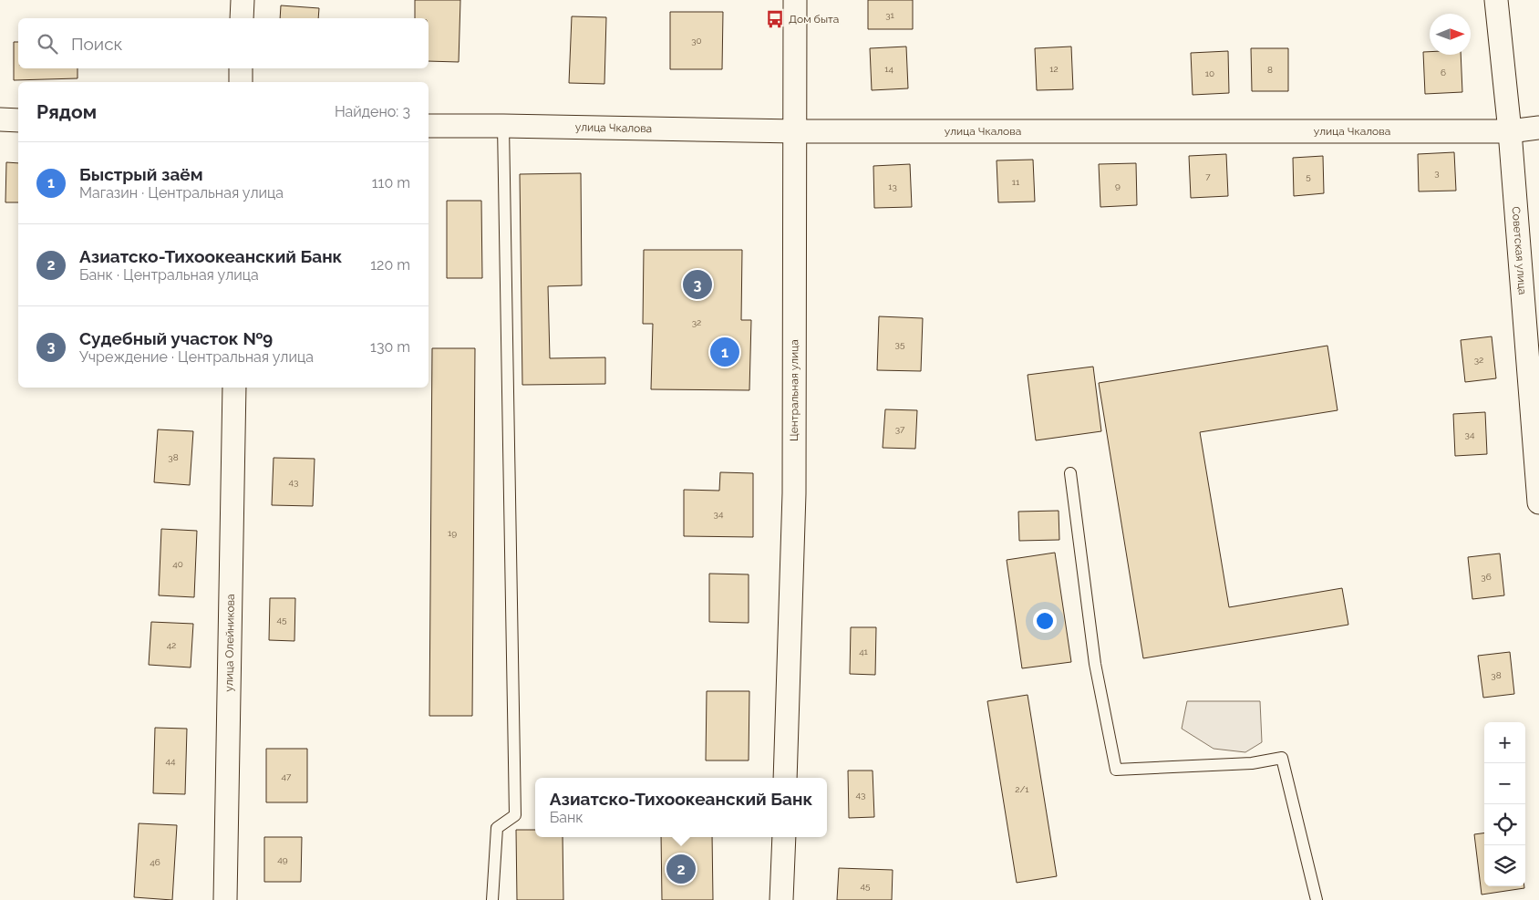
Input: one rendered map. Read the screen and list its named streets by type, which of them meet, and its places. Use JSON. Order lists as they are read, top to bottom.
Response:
{
  "streets": {
    "street": [
      "улица Чкалова",
      "Советская улица",
      "Центральная улица",
      "улица Олейникова"
    ]
  },
  "crossings": [
    ["улица Чкалова", "Советская улица"],
    ["улица Чкалова", "Центральная улица"]
  ],
  "places": {
    "bus stop": ["Дом быта"]
  },
  "house_numbers": [
    "31",
    "30",
    "14",
    "12",
    "8",
    "6",
    "10",
    "3",
    "7",
    "5",
    "11",
    "9",
    "13",
    "32",
    "35",
    "32",
    "37",
    "34",
    "38",
    "43",
    "34",
    "19",
    "40",
    "36",
    "45",
    "42",
    "41",
    "38",
    "44",
    "47",
    "2/1",
    "43",
    "49",
    "46",
    "45"
  ],
  "north": "right",
  "page": {
    "search": "Поиск",
    "heading": ["Рядом", "Найдено: 3"],
    "list": [
      {
        "mark": "1",
        "name": "Быстрый заём",
        "note": "Магазин · Центральная улица",
        "value": "110 m"
      },
      {
        "mark": "2",
        "name": "Азиатско-Тихоокеанский Банк",
        "note": "Банк · Центральная улица",
        "value": "120 m"
      },
      {
        "mark": "3",
        "name": "Судебный участок №9",
        "note": "Учреждение · Центральная улица",
        "value": "130 m"
      }
    ],
    "pins": ["3", "1", "2"],
    "map_buttons": ["+", "−"],
    "popup": ["Азиатско-Тихоокеанский Банк", "Банк"]
  }
}
